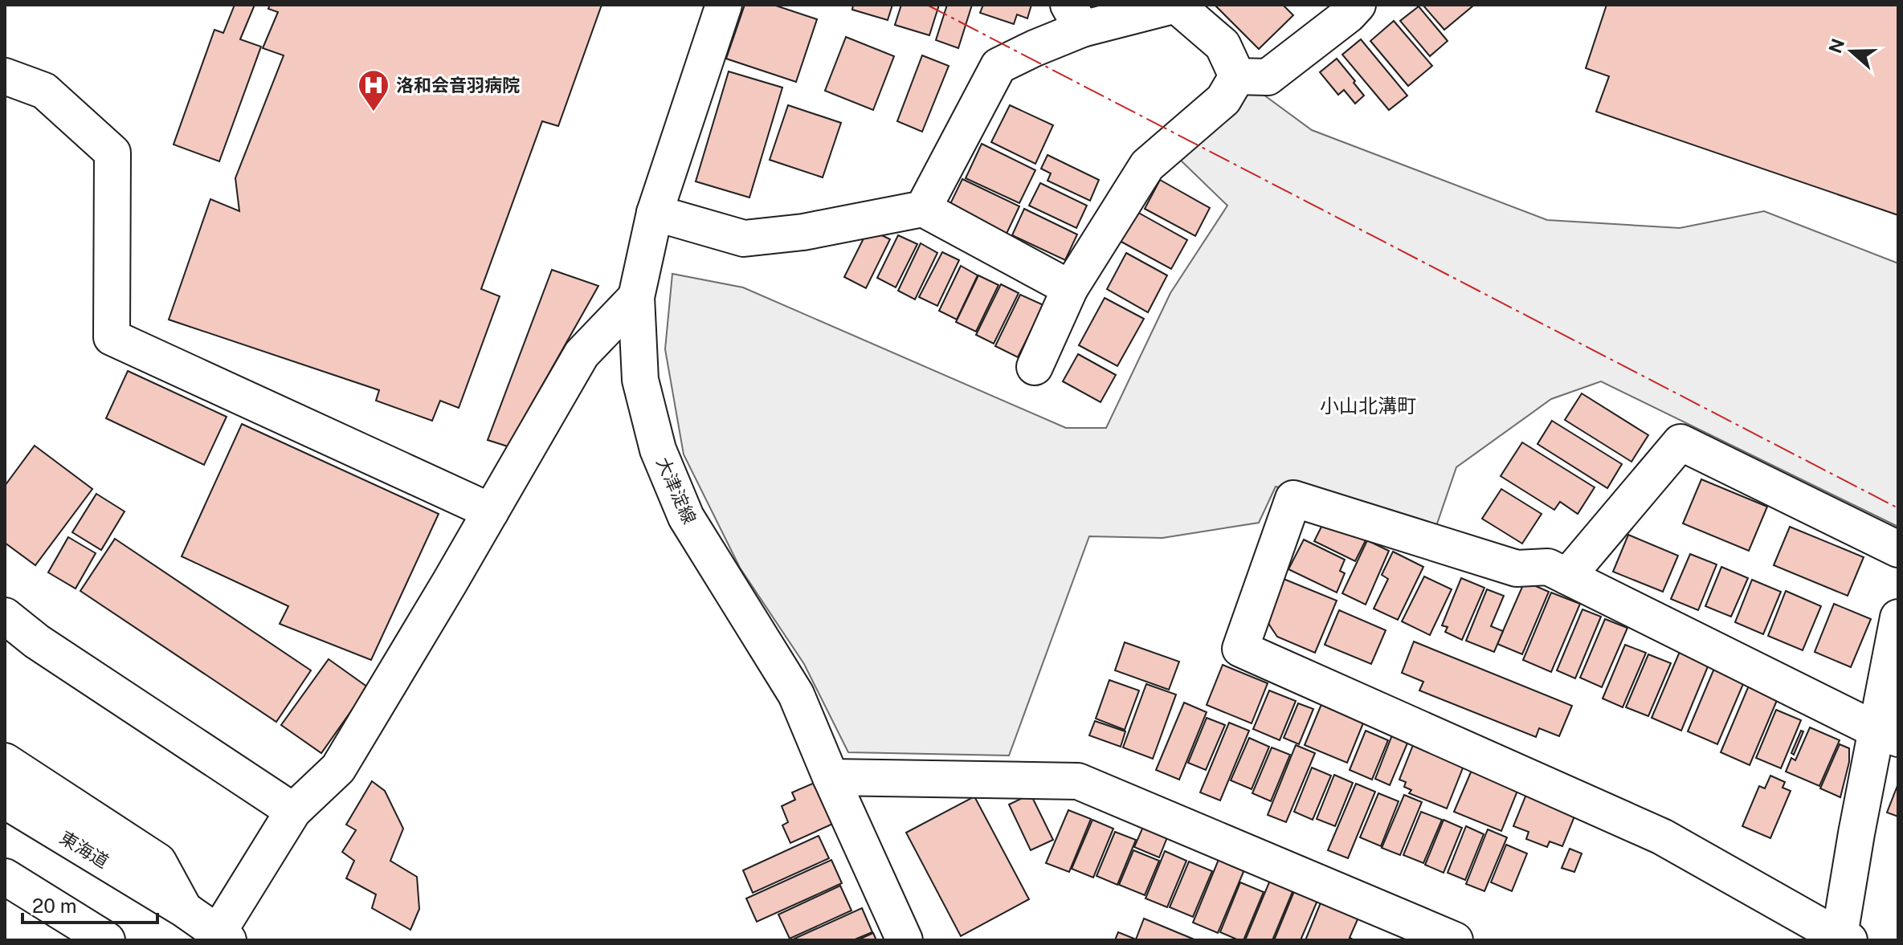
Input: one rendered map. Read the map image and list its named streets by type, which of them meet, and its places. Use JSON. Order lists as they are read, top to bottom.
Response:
{
  "streets": {
    "main road": ["大津淀線", "東海道"]
  },
  "districts": ["小山北溝町"],
  "places": {
    "hospital": ["洛和会音羽病院"]
  },
  "scale_bar": "20 m",
  "north": "left"
}
